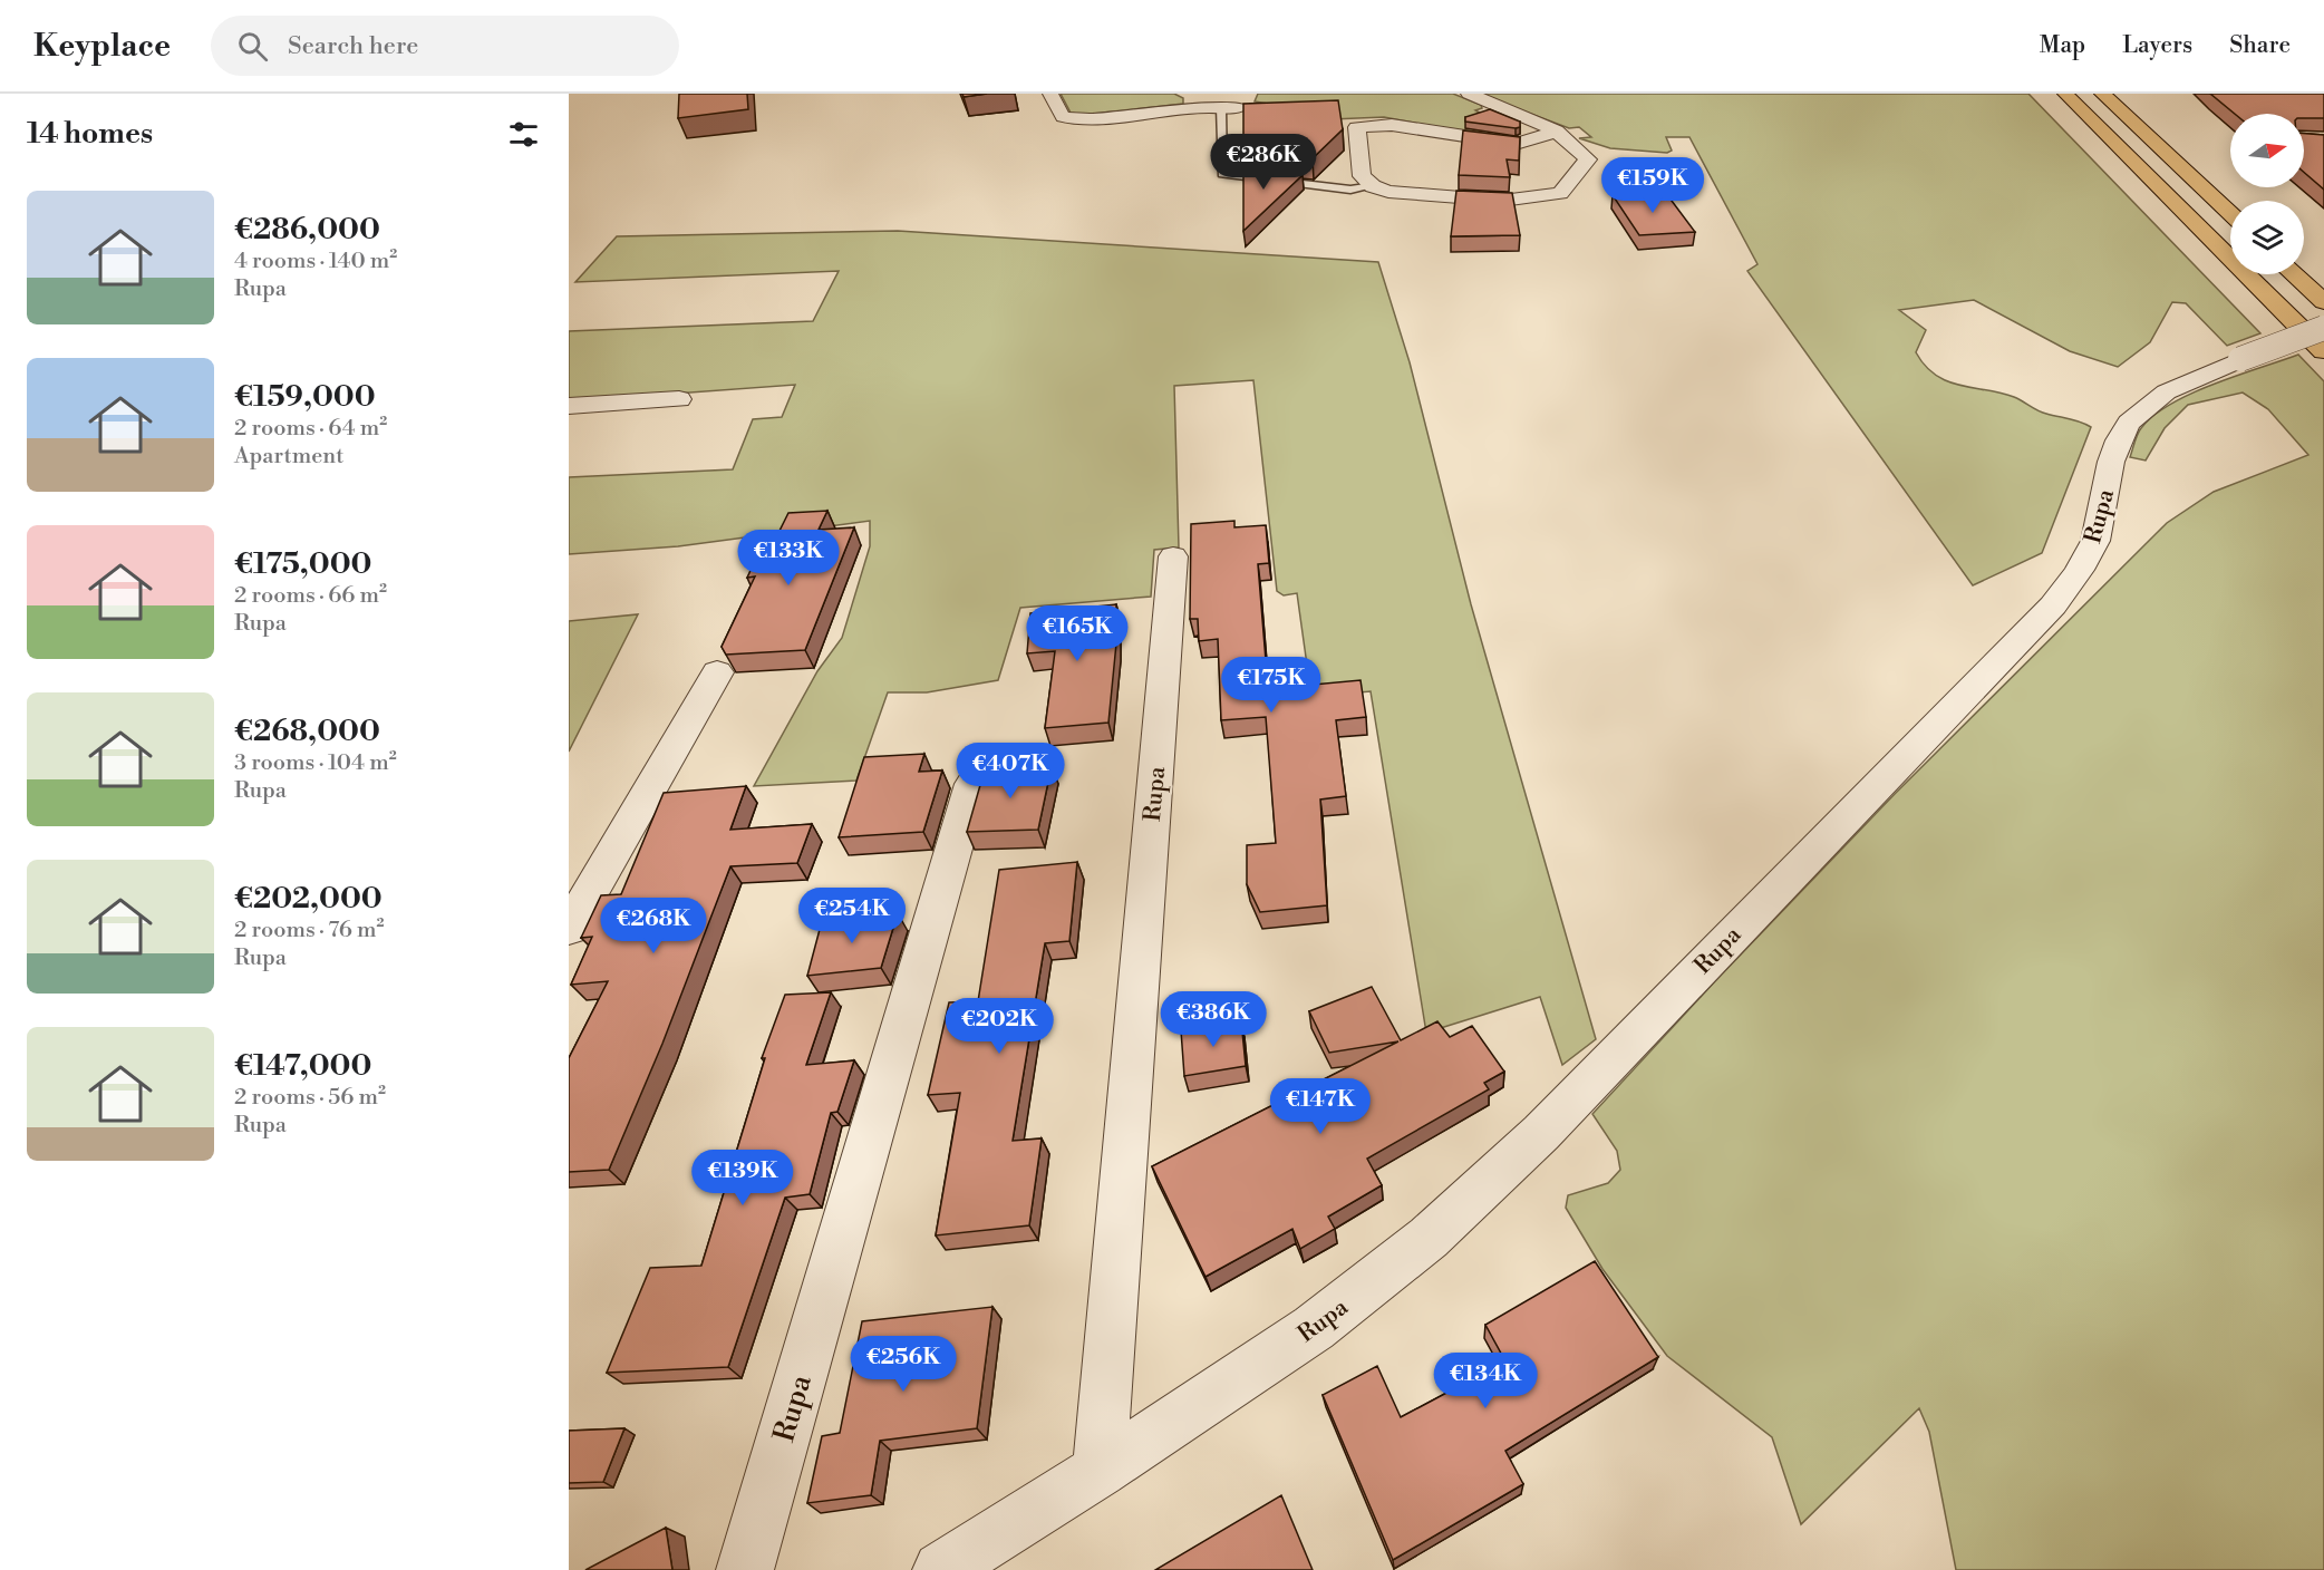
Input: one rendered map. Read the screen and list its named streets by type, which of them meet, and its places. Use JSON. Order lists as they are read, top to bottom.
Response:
{
  "streets": {
    "street": ["Rupa"]
  },
  "north": "right",
  "page": {
    "header": "Keyplace",
    "search": "Search here",
    "nav": ["Map", "Layers", "Share"],
    "heading": "14 homes",
    "price": [
      "€286K",
      "€159K",
      "€133K",
      "€165K",
      "€175K",
      "€407K",
      "€254K",
      "€268K",
      "€386K",
      "€202K",
      "€147K",
      "€139K",
      "€256K",
      "€134K"
    ],
    "list": [
      {
        "name": "€286,000",
        "note": "4 rooms · 140 m² · Rupa"
      },
      {
        "name": "€159,000",
        "note": "2 rooms · 64 m² · Apartment"
      },
      {
        "name": "€175,000",
        "note": "2 rooms · 66 m² · Rupa"
      },
      {
        "name": "€268,000",
        "note": "3 rooms · 104 m² · Rupa"
      },
      {
        "name": "€202,000",
        "note": "2 rooms · 76 m² · Rupa"
      },
      {
        "name": "€147,000",
        "note": "2 rooms · 56 m² · Rupa"
      }
    ]
  }
}
